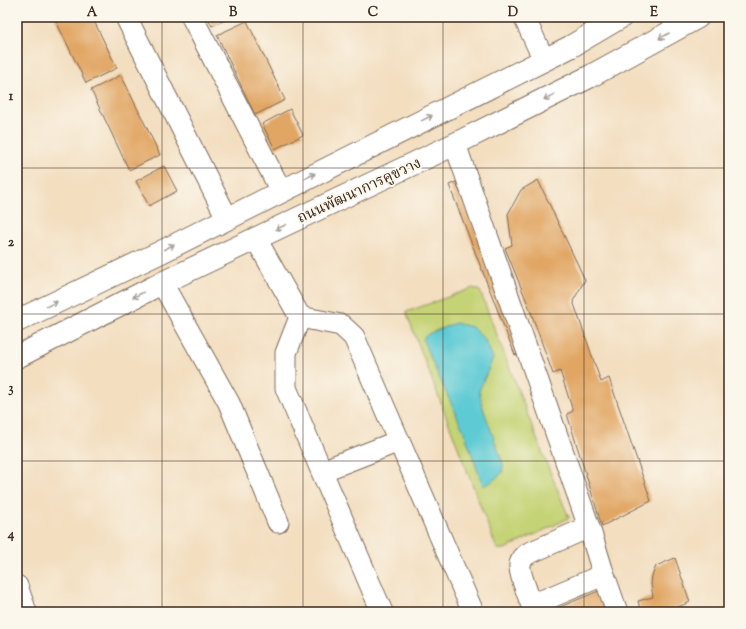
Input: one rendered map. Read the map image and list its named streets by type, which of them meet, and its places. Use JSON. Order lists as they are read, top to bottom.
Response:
{
  "streets": {
    "main road": ["ถนนพัฒนาการคูขวาง"]
  },
  "grid": {
    "columns": [
      "A",
      "B",
      "C",
      "D",
      "E"
    ],
    "rows": [
      "1",
      "2",
      "3",
      "4"
    ]
  }
}
